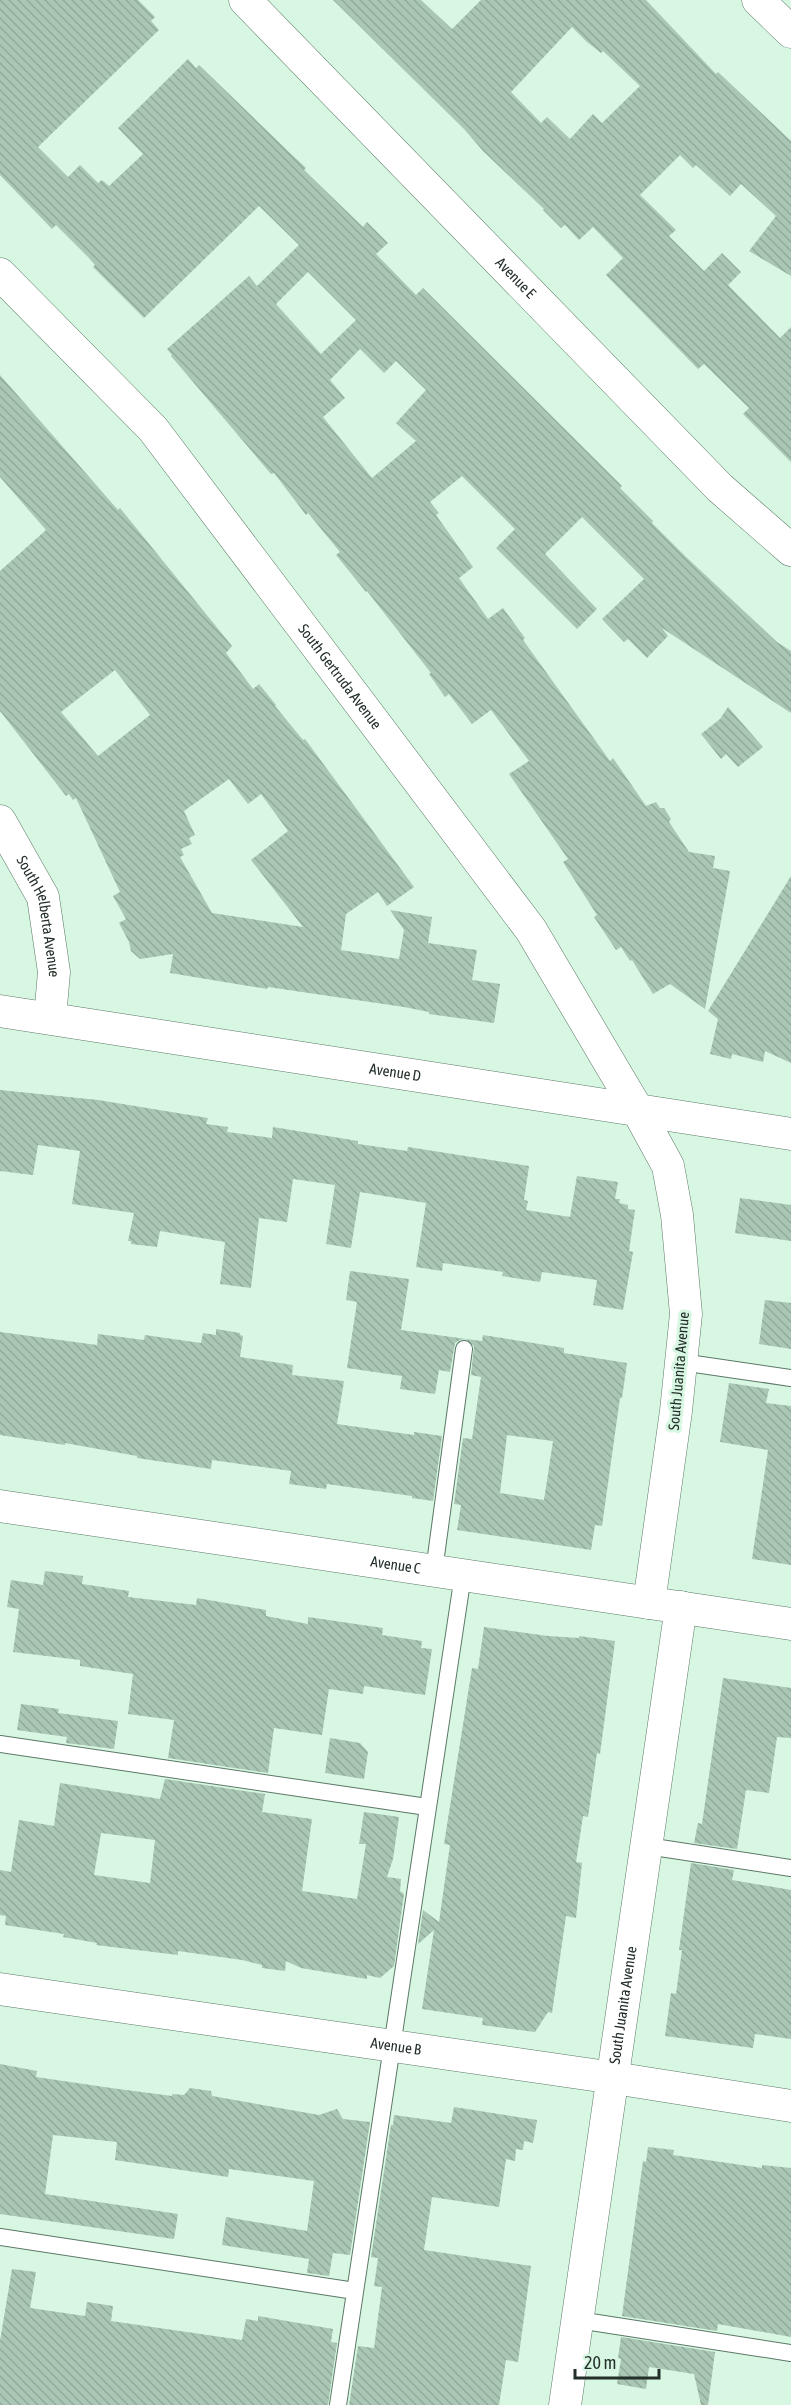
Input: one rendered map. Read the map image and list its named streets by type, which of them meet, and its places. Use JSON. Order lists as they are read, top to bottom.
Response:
{
  "streets": {
    "street": [
      "Avenue E",
      "South Gertruda Avenue",
      "South Helberta Avenue",
      "Avenue D",
      "South Juanita Avenue",
      "Avenue C",
      "Avenue B"
    ]
  },
  "crossings": [
    ["South Gertruda Avenue", "Avenue D"],
    ["South Gertruda Avenue", "South Juanita Avenue"],
    ["South Helberta Avenue", "Avenue D"],
    ["Avenue D", "South Juanita Avenue"],
    ["South Juanita Avenue", "Avenue C"],
    ["South Juanita Avenue", "Avenue B"]
  ],
  "scale_bar": "20 m"
}
